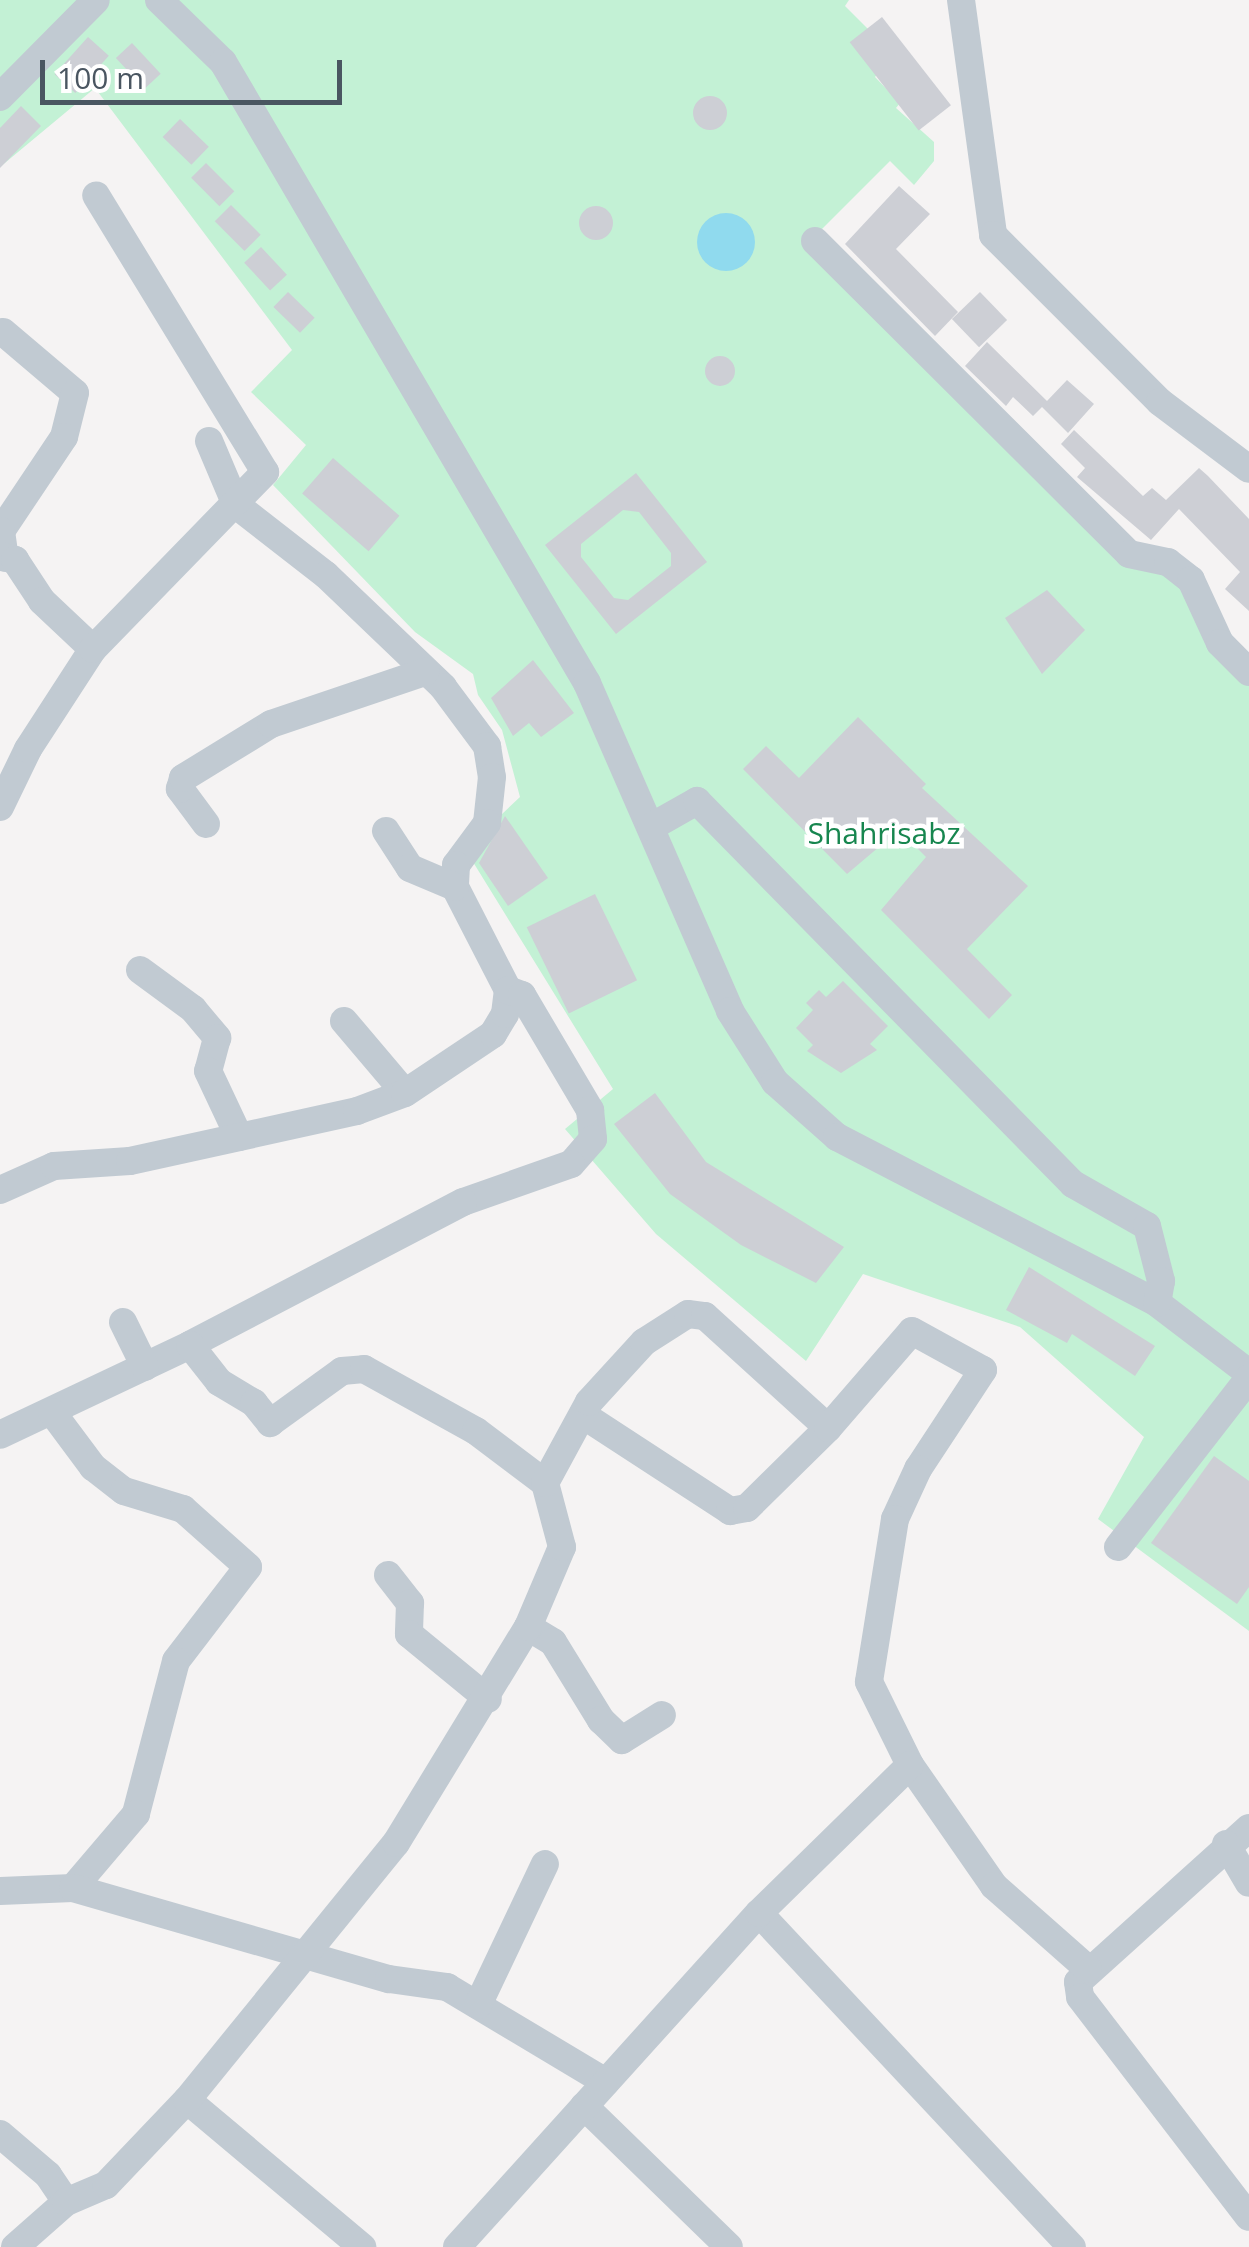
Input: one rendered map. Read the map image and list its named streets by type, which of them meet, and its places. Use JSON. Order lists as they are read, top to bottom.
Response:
{
  "parks": ["Shahrisabz"],
  "scale_bar": "100 m"
}
